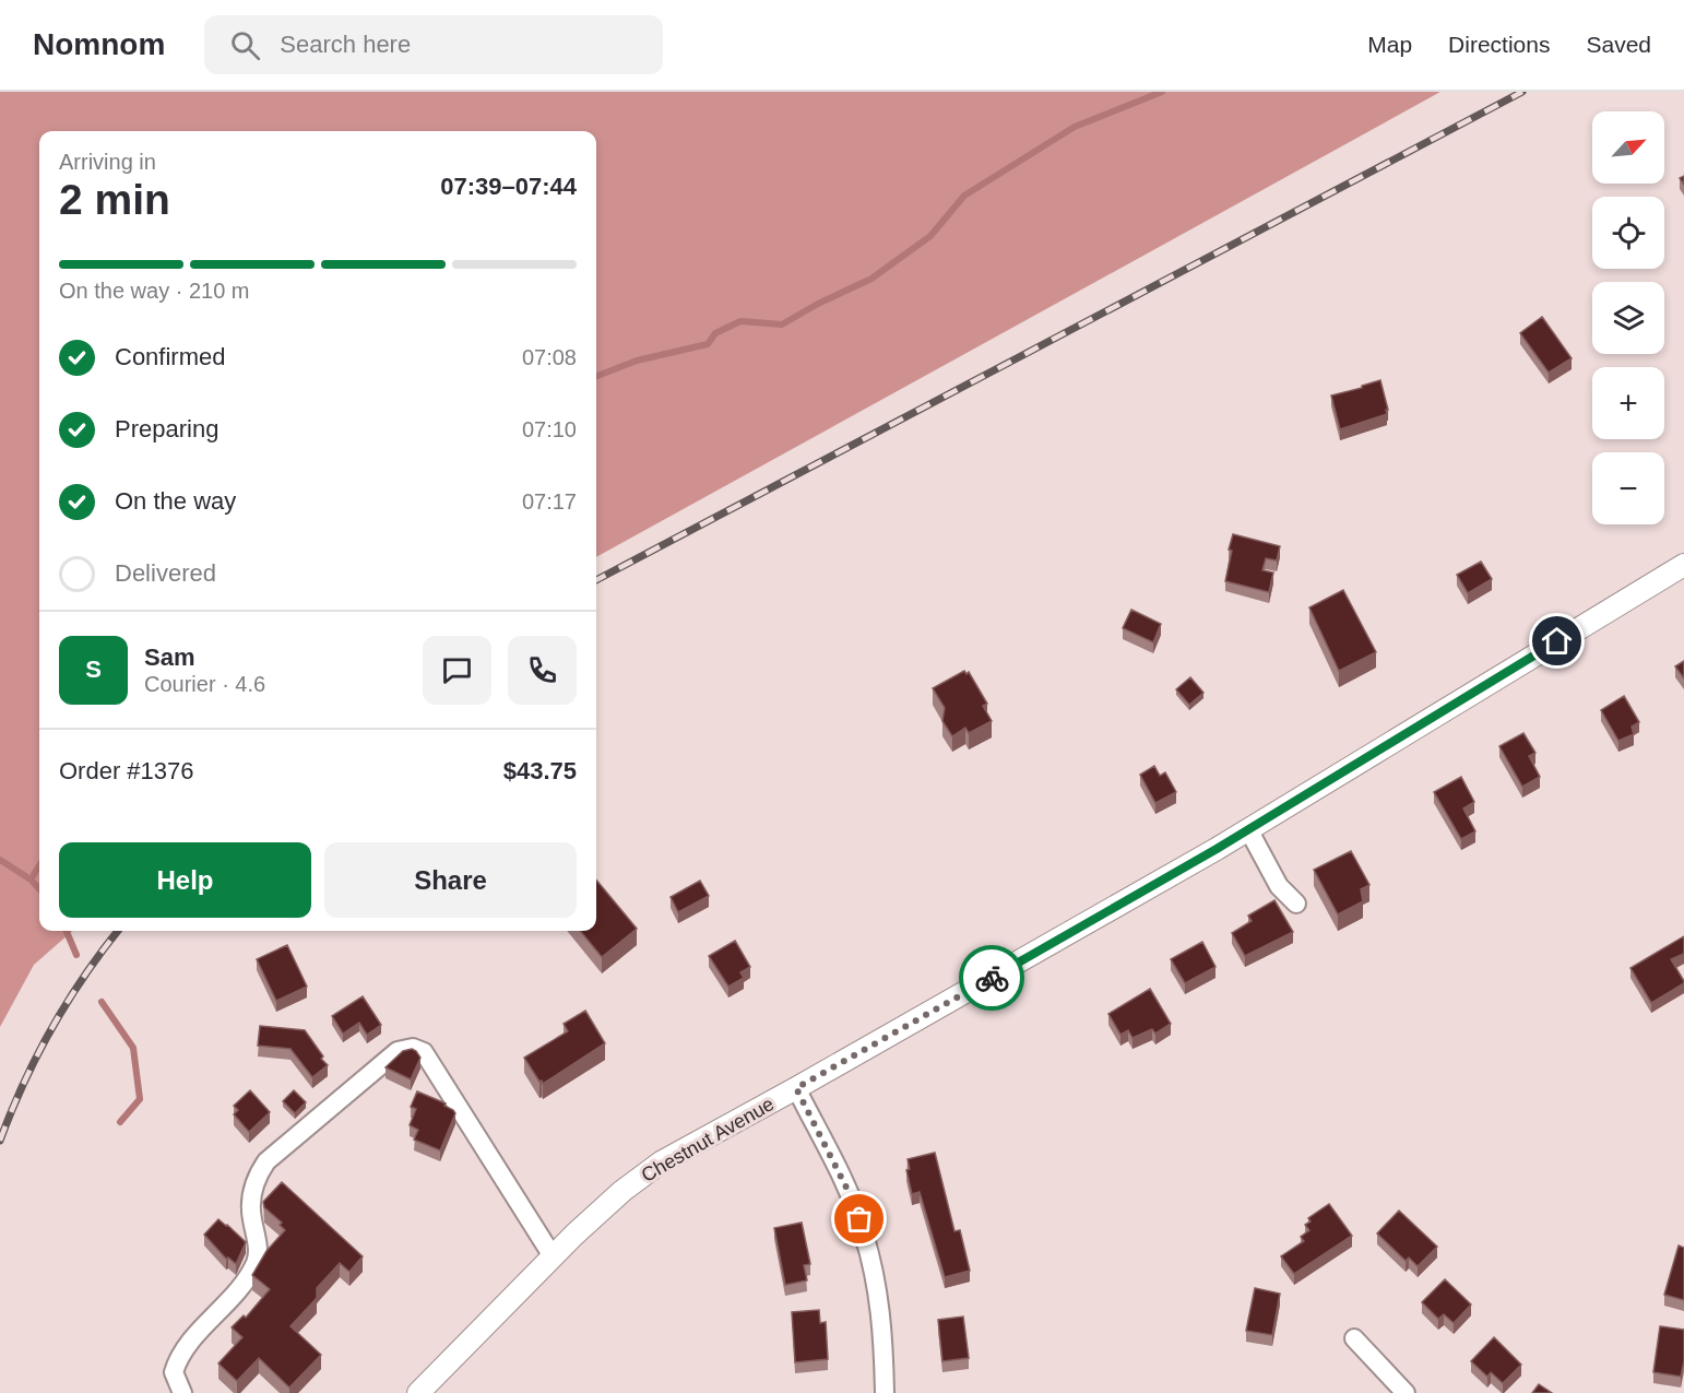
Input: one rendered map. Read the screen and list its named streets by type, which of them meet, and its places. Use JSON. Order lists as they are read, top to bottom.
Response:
{
  "streets": {
    "street": ["Chestnut Avenue"]
  },
  "north": "top right",
  "page": {
    "header": "Nomnom",
    "search": "Search here",
    "nav": ["Map", "Directions", "Saved"],
    "map_buttons": ["+", "−"],
    "heading": ["2 min", "Arriving in", "07:39–07:44"],
    "panel": [
      "Sam",
      "Courier · 4.6",
      "Order #1376",
      "$43.75"
    ],
    "bar": "On the way · 210 m",
    "list": [
      ["Confirmed", "07:08"],
      ["Preparing", "07:10"],
      ["On the way", "07:17"],
      "Delivered"
    ],
    "round": "S",
    "buttons": ["Help", "Share"]
  }
}
